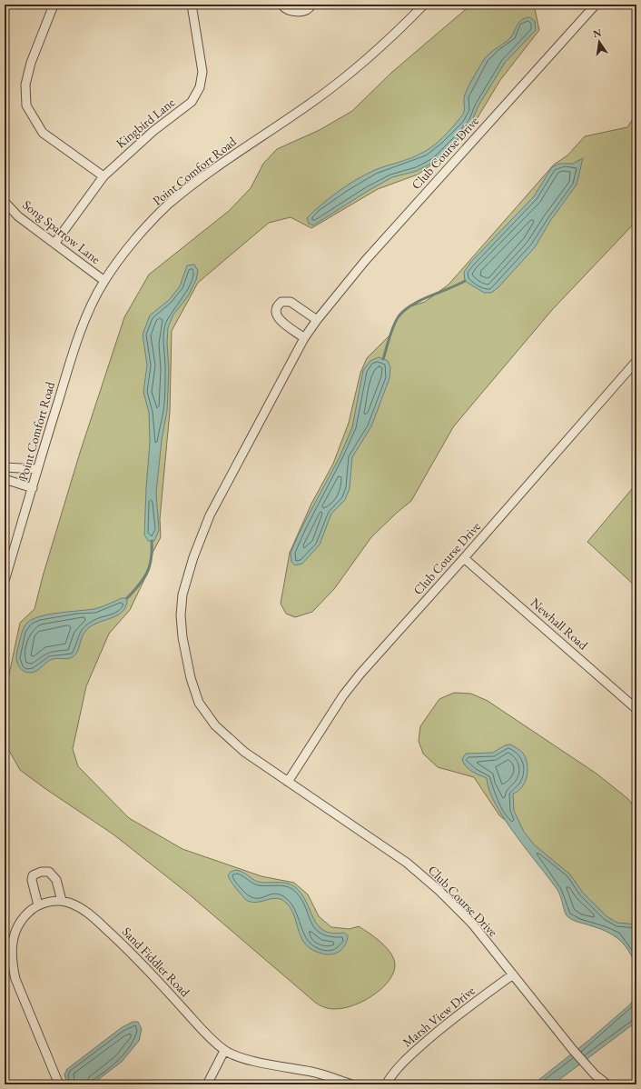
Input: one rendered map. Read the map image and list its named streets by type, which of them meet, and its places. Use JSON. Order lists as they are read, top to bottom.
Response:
{
  "streets": {
    "street": [
      "Kingbird Lane",
      "Club Course Drive",
      "Point Comfort Road",
      "Song Sparrow Lane",
      "Newhall Road",
      "Sand Fiddler Road",
      "Marsh View Drive"
    ]
  },
  "crossings": [
    ["Kingbird Lane", "Song Sparrow Lane"],
    ["Club Course Drive", "Newhall Road"],
    ["Club Course Drive", "Marsh View Drive"],
    ["Point Comfort Road", "Song Sparrow Lane"]
  ],
  "north": "top"
}
